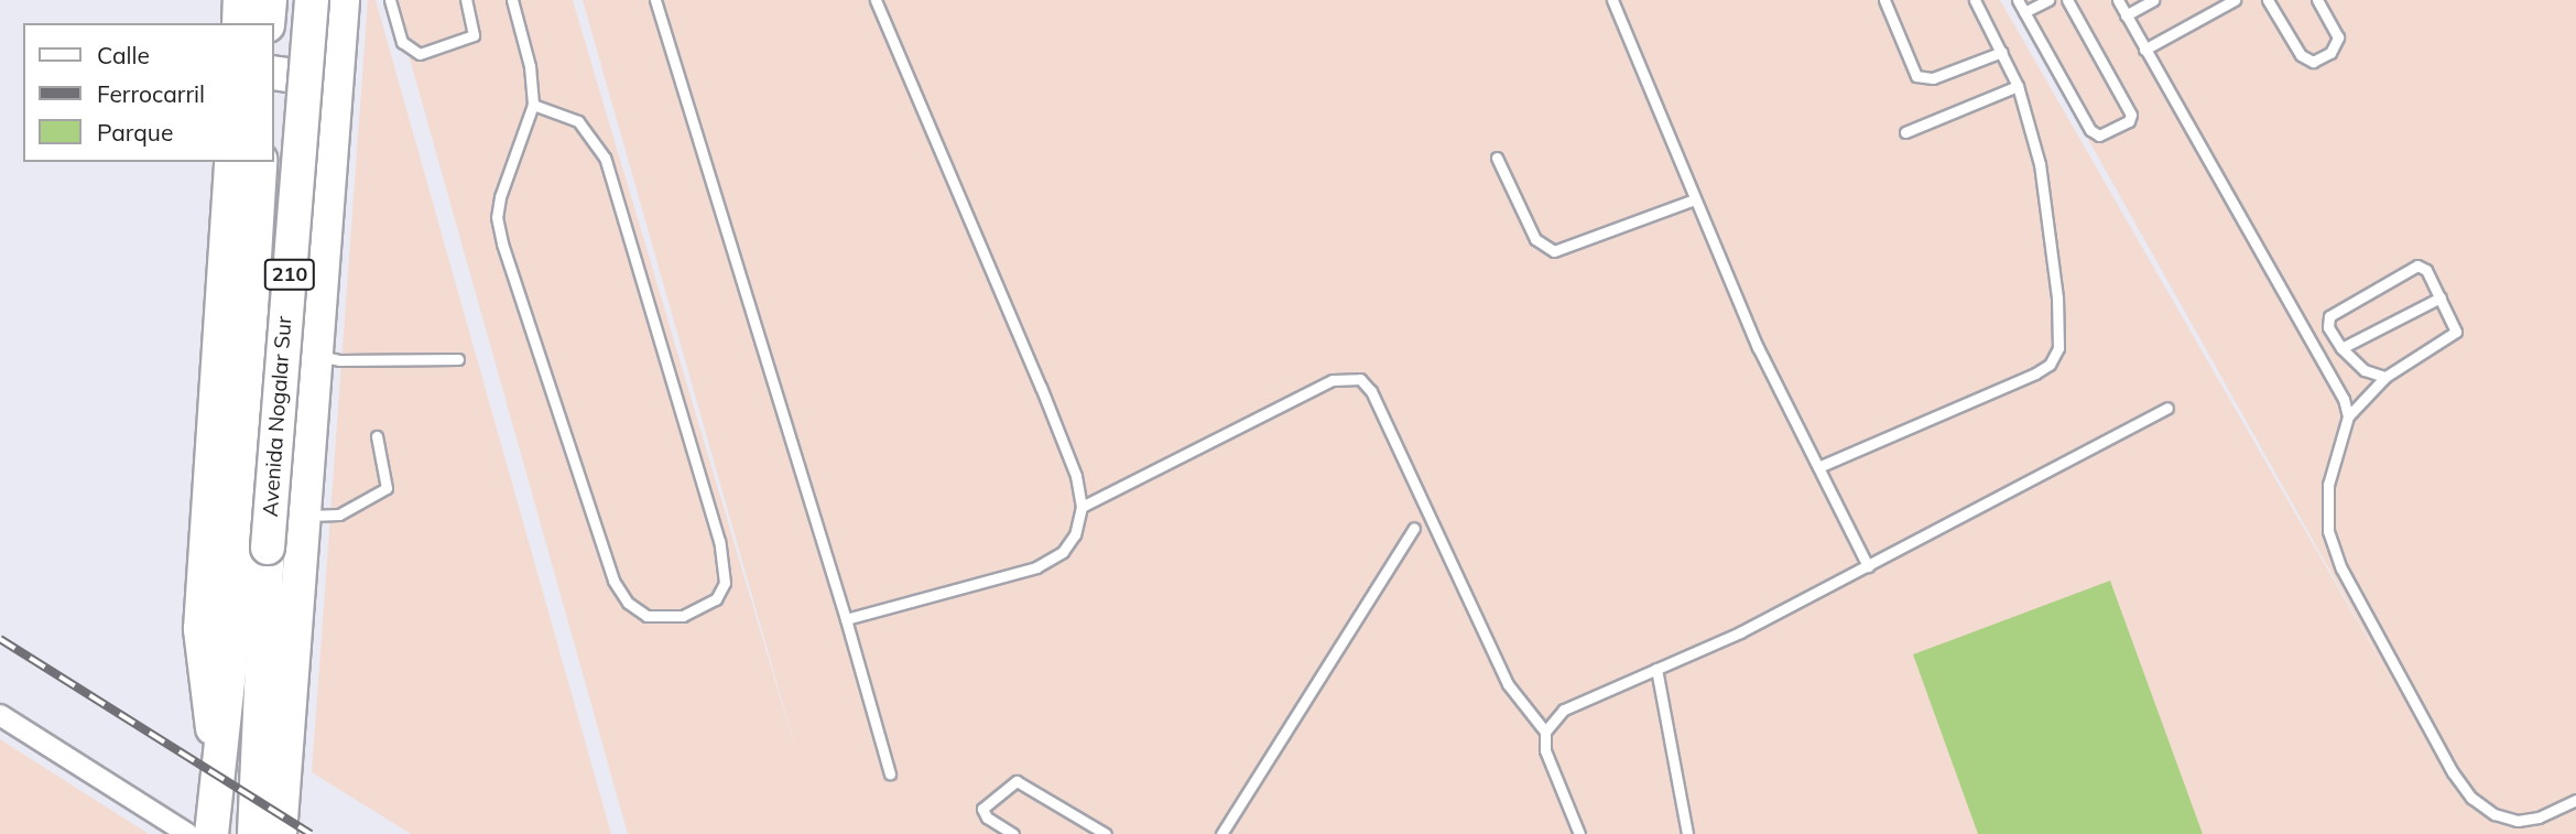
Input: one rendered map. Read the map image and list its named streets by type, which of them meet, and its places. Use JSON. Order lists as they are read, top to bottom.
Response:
{
  "streets": {
    "highway": ["210", "Avenida Nogalar Sur"]
  },
  "legend": ["Calle", "Ferrocarril", "Parque"]
}
